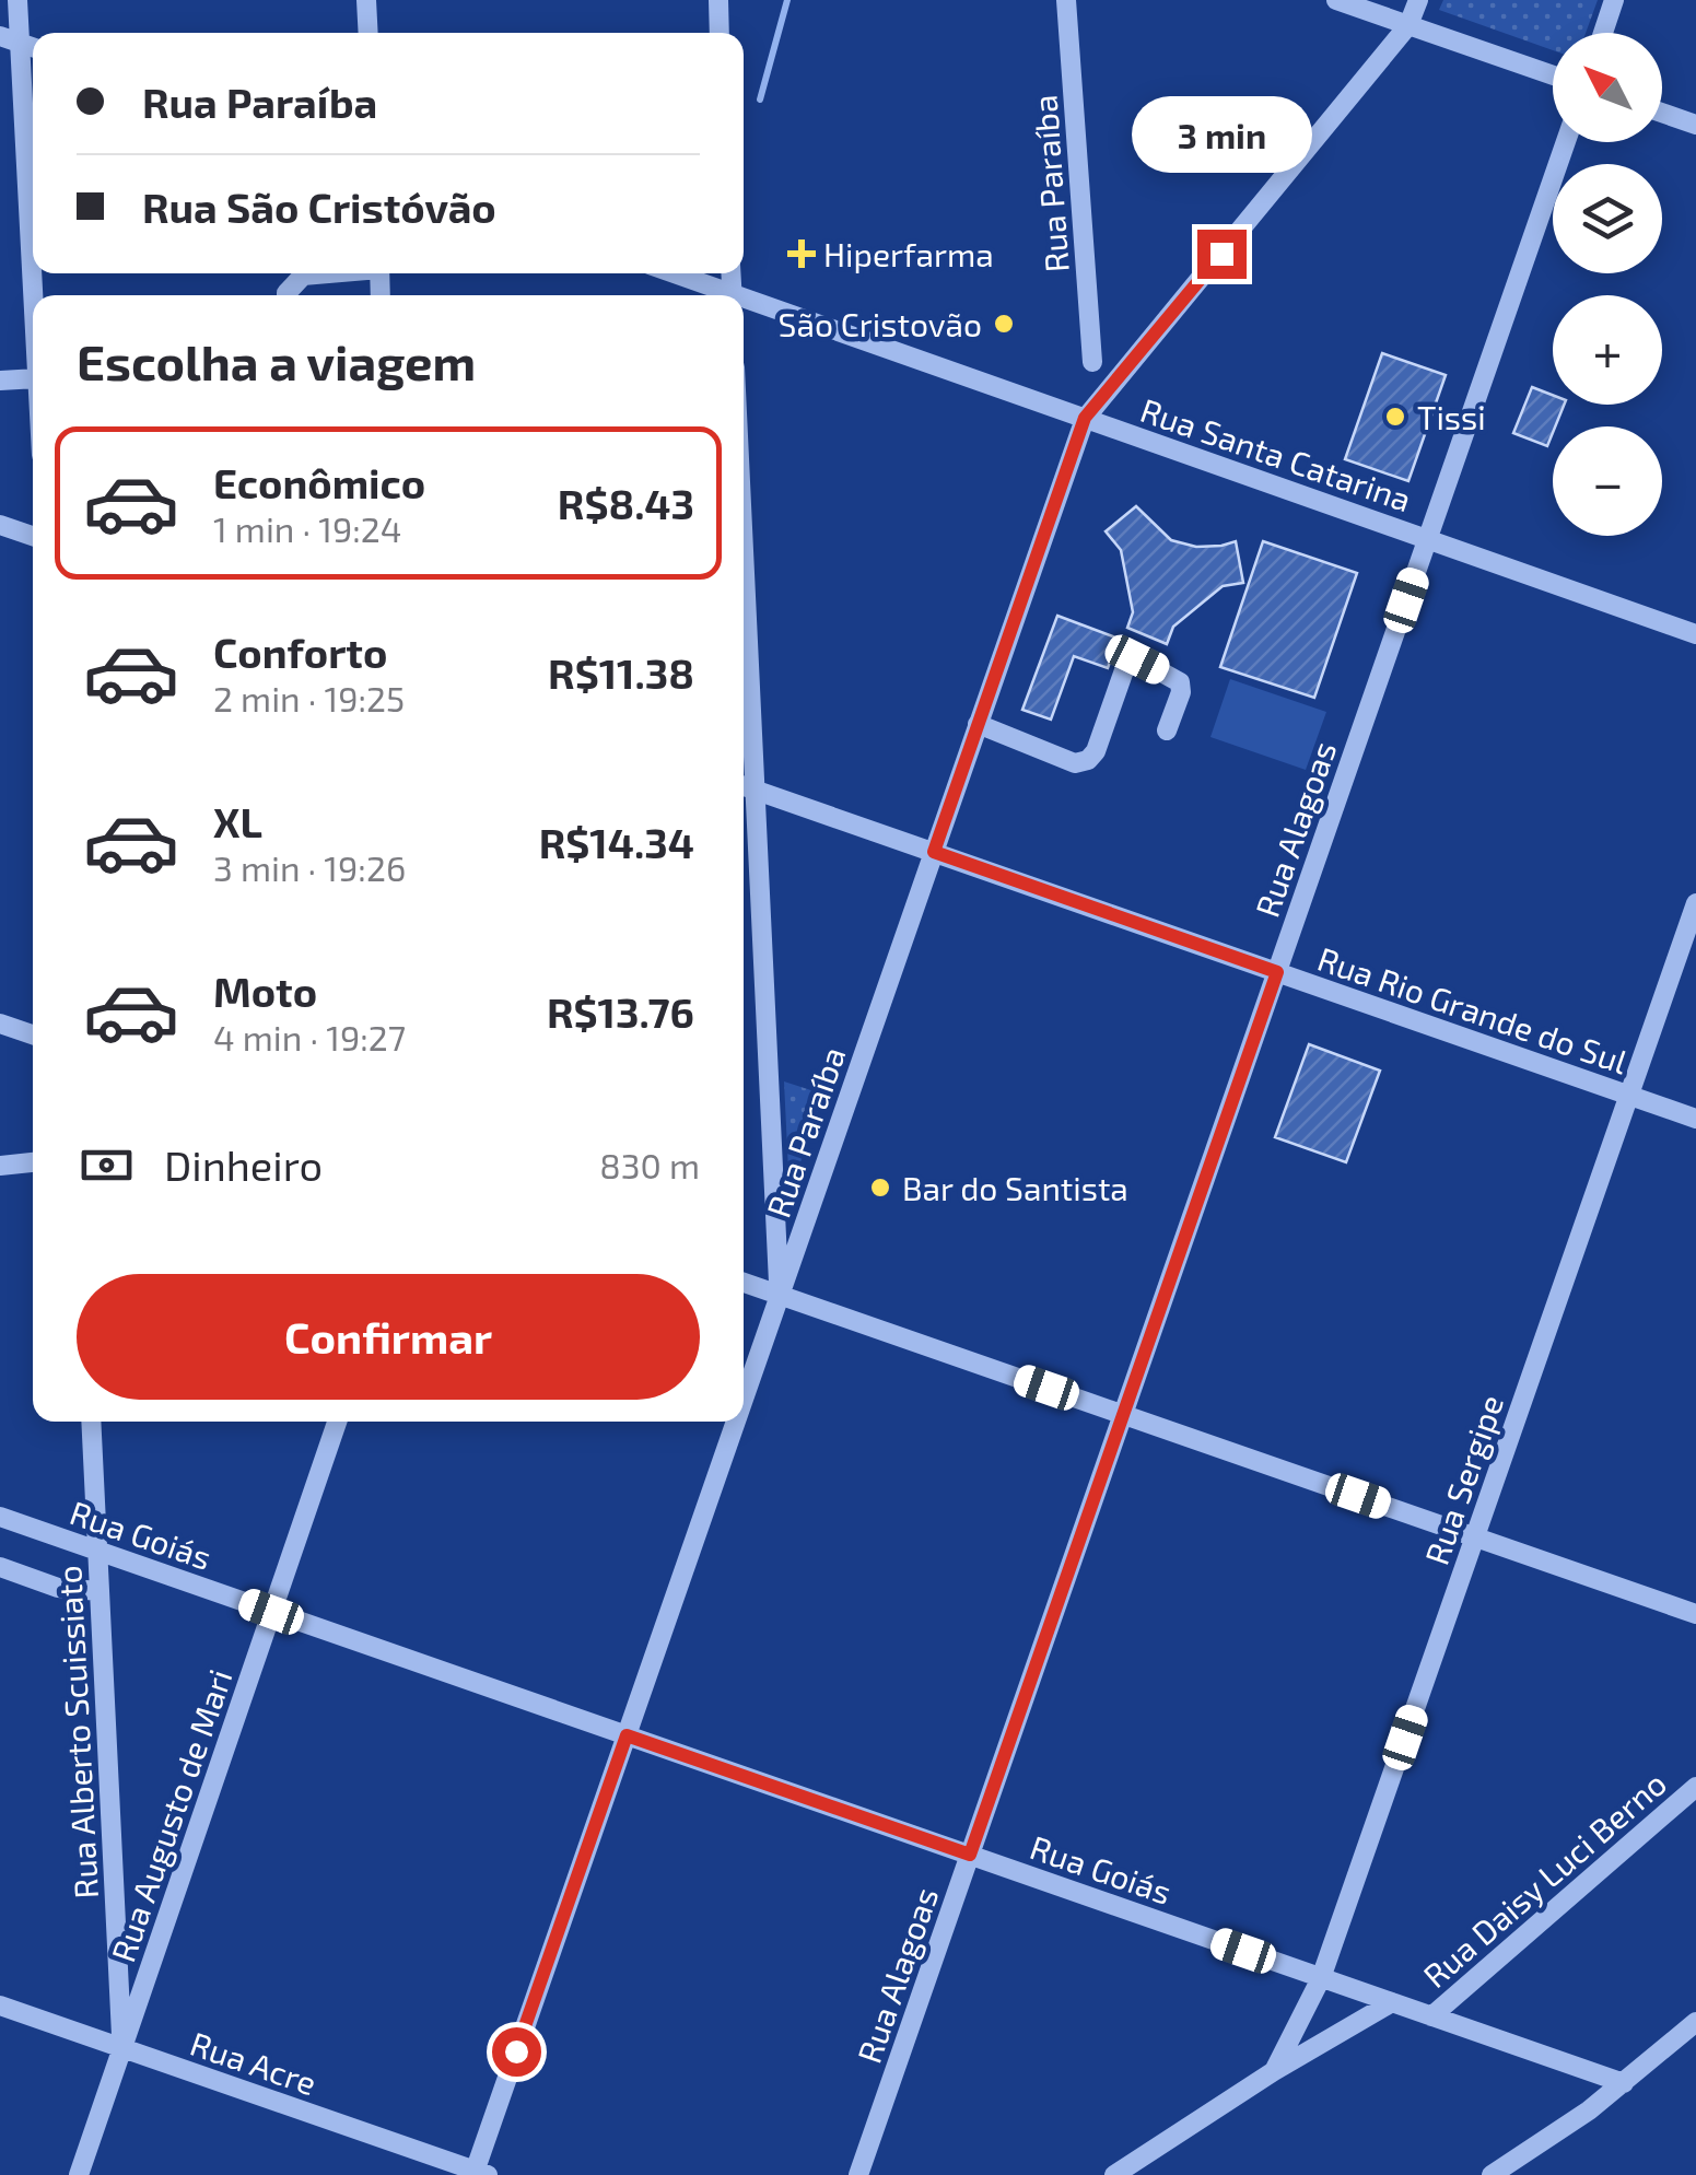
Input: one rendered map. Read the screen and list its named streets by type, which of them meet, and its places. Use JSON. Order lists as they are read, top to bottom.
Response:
{
  "streets": {
    "street": [
      "Rua Paraíba",
      "Rua Santa Catarina",
      "Rua Alagoas",
      "Rua Rio Grande do Sul",
      "Rua Sergipe",
      "Rua Goiás",
      "Rua Alberto Scuissiato",
      "Rua Augusto de Mari",
      "Rua Daisy Luci Berno",
      "Rua Acre"
    ]
  },
  "crossings": [
    ["Rua Paraíba", "Rua Santa Catarina"],
    ["Rua Paraíba", "Rua Rio Grande do Sul"],
    ["Rua Paraíba", "Rua Goiás"],
    ["Rua Paraíba", "Rua Acre"],
    ["Rua Santa Catarina", "Rua Alagoas"],
    ["Rua Alagoas", "Rua Rio Grande do Sul"],
    ["Rua Alagoas", "Rua Goiás"],
    ["Rua Rio Grande do Sul", "Rua Sergipe"],
    ["Rua Sergipe", "Rua Goiás"],
    ["Rua Sergipe", "Rua Daisy Luci Berno"],
    ["Rua Goiás", "Rua Alberto Scuissiato"],
    ["Rua Goiás", "Rua Augusto de Mari"],
    ["Rua Goiás", "Rua Daisy Luci Berno"],
    ["Rua Alberto Scuissiato", "Rua Augusto de Mari"],
    ["Rua Alberto Scuissiato", "Rua Acre"],
    ["Rua Augusto de Mari", "Rua Acre"]
  ],
  "places": {
    "health": ["Hiperfarma"],
    "other": ["São Cristovão", "Tissi", "Bar do Santista"]
  },
  "north": "top left",
  "page": {
    "map_buttons": ["+", "−"],
    "banner": ["Rua Paraíba", "Rua São Cristóvão"],
    "bubble": "3 min",
    "heading": "Escolha a viagem",
    "list": [
      {
        "name": "Econômico",
        "note": "1 min · 19:24",
        "value": "R$8.43"
      },
      {
        "name": "Conforto",
        "note": "2 min · 19:25",
        "value": "R$11.38"
      },
      {
        "name": "XL",
        "note": "3 min · 19:26",
        "value": "R$14.34"
      },
      {
        "name": "Moto",
        "note": "4 min · 19:27",
        "value": "R$13.76"
      }
    ],
    "pay": ["Dinheiro", "830 m"],
    "buttons": "Confirmar"
  }
}
